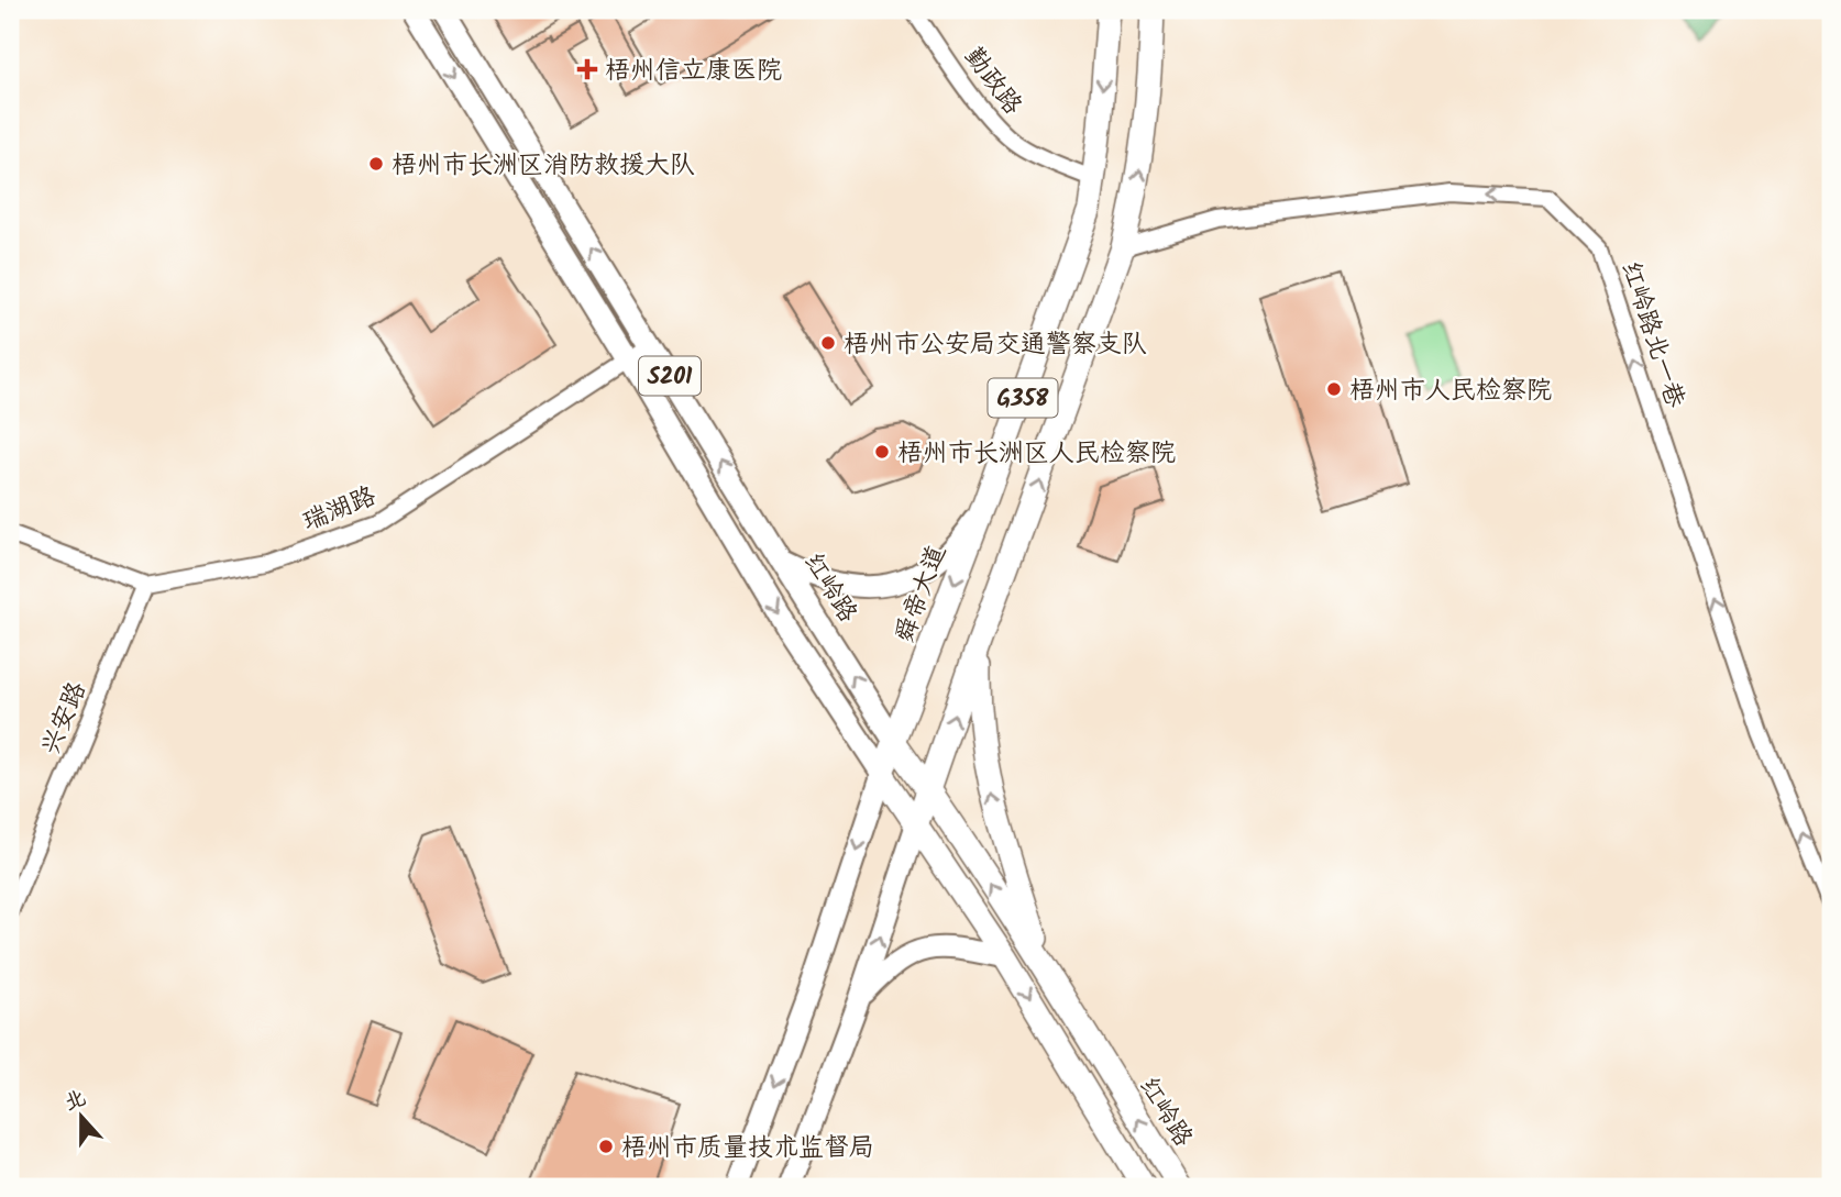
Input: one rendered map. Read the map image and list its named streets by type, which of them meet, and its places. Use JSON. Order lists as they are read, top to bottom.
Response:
{
  "streets": {
    "highway": ["G358", "红岭路", "舜帝大道"],
    "main road": ["S201"],
    "street": [
      "勤政路",
      "红岭路北一巷",
      "瑞湖路",
      "兴安路"
    ]
  },
  "crossings": [
    ["勤政路", "舜帝大道"],
    ["红岭路北一巷", "G358"],
    ["S201", "瑞湖路"],
    ["S201", "舜帝大道"],
    ["G358", "红岭路"],
    ["瑞湖路", "红岭路"],
    ["瑞湖路", "兴安路"],
    ["红岭路", "舜帝大道"]
  ],
  "one_way": ["红岭路北一巷"],
  "places": {
    "health": ["梧州信立康医院"],
    "other": [
      "梧州市长洲区消防救援大队",
      "梧州市公安局交通警察支队",
      "梧州市人民检察院",
      "梧州市长洲区人民检察院",
      "梧州市质量技术监督局"
    ]
  },
  "north": "top"
}
